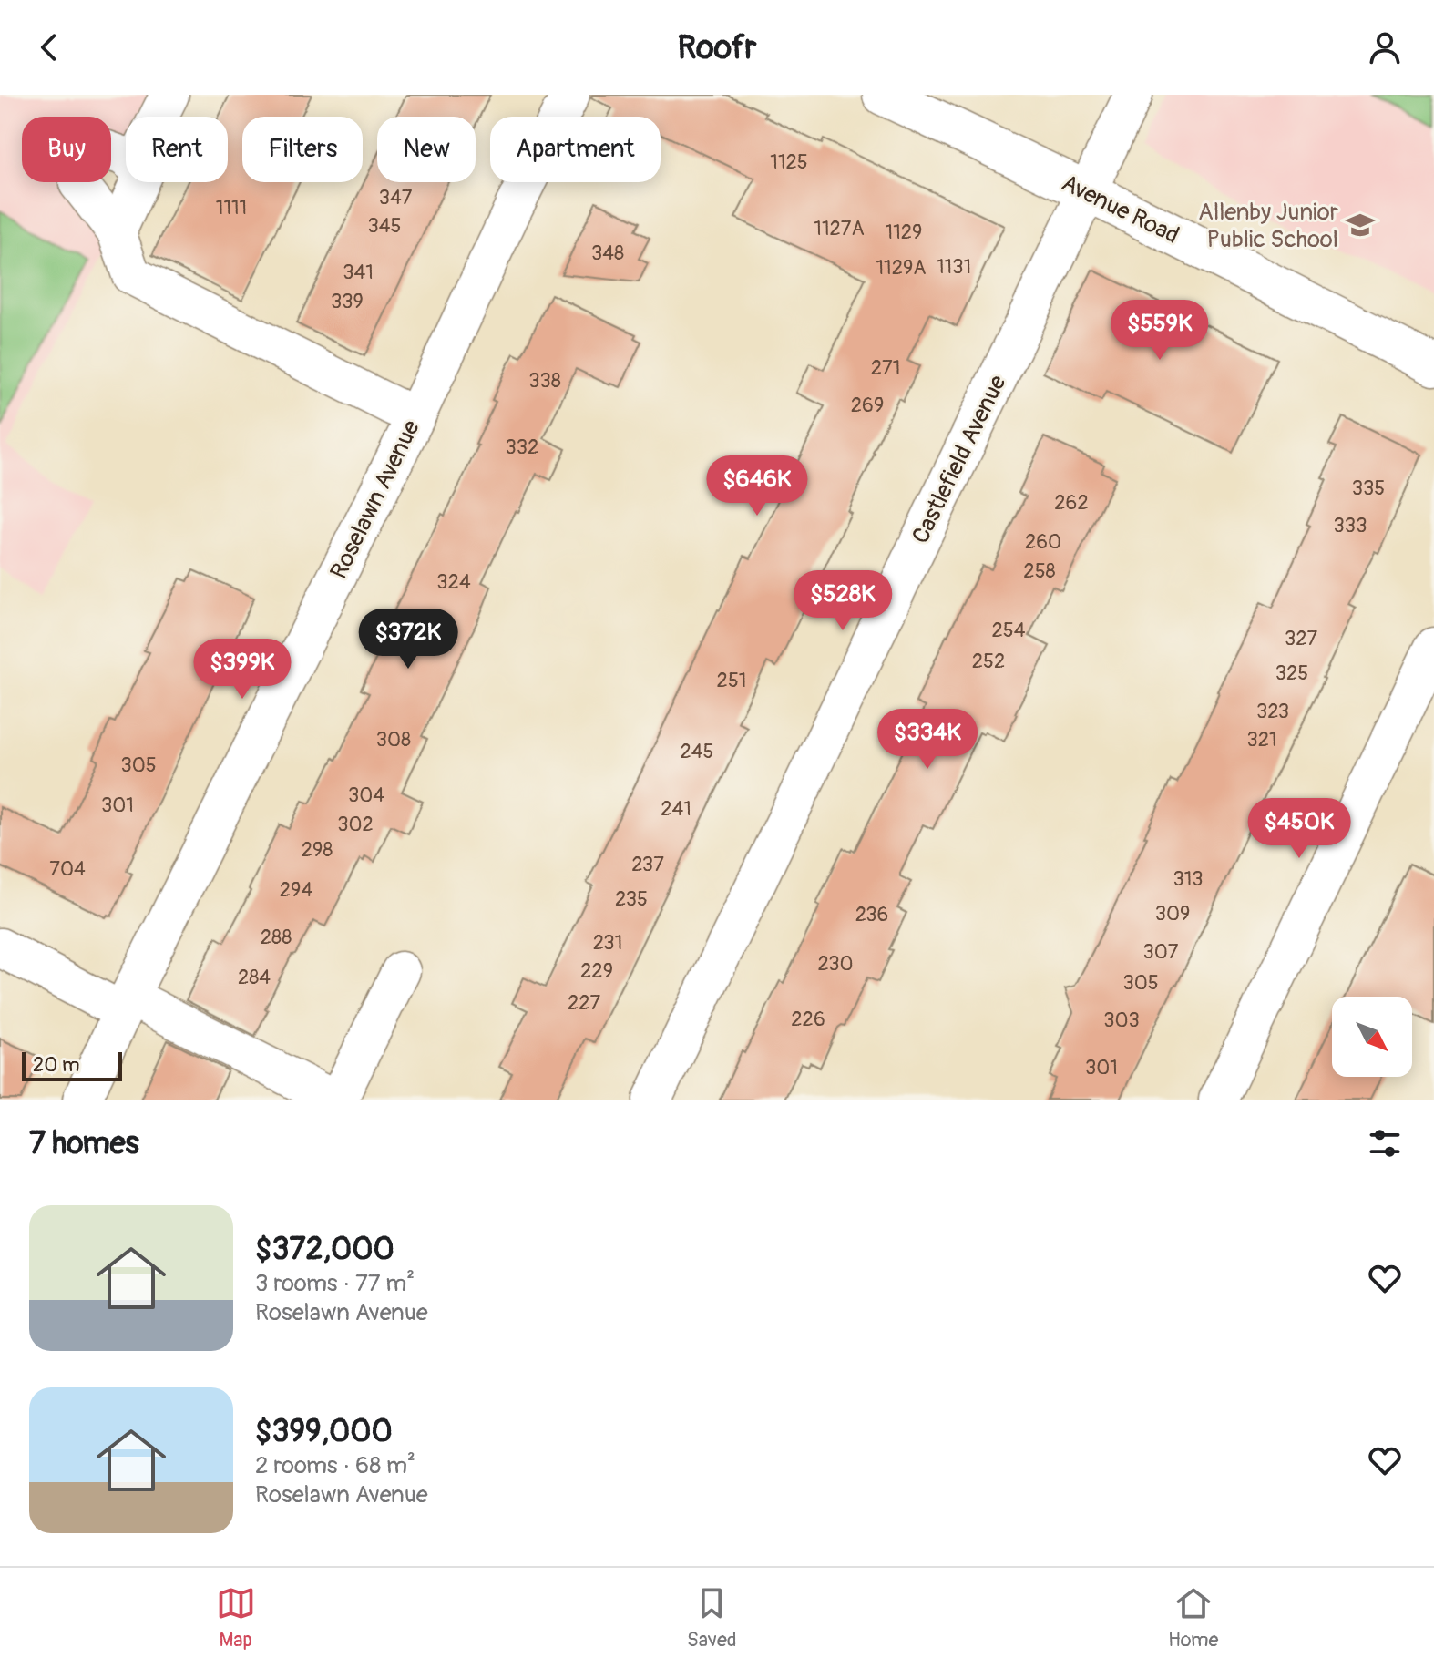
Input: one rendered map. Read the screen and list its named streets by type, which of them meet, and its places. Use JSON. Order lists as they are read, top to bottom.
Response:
{
  "streets": {
    "main road": ["Avenue Road"],
    "street": ["Castlefield Avenue", "Roselawn Avenue"]
  },
  "crossings": [
    ["Avenue Road", "Castlefield Avenue"]
  ],
  "places": {
    "school or university": ["Allenby Junior Public School"]
  },
  "house_numbers": [
    "1125",
    "347",
    "1111",
    "345",
    "1127A",
    "1129",
    "348",
    "1131",
    "1129A",
    "341",
    "339",
    "271",
    "338",
    "269",
    "332",
    "335",
    "262",
    "333",
    "260",
    "258",
    "324",
    "254",
    "327",
    "252",
    "325",
    "251",
    "323",
    "308",
    "321",
    "245",
    "305",
    "304",
    "301",
    "241",
    "302",
    "298",
    "237",
    "704",
    "313",
    "294",
    "235",
    "309",
    "236",
    "288",
    "231",
    "307",
    "230",
    "229",
    "284",
    "305",
    "227",
    "226",
    "303",
    "301"
  ],
  "scale_bar": "20 m",
  "north": "bottom right",
  "page": {
    "header": "Roofr",
    "chip": [
      "Buy",
      "Rent",
      "Filters",
      "New",
      "Apartment"
    ],
    "price": [
      "$559K",
      "$646K",
      "$528K",
      "$372K",
      "$399K",
      "$334K",
      "$450K"
    ],
    "scale": "20 m",
    "heading": "7 homes",
    "list": [
      {
        "name": "$372,000",
        "note": "3 rooms · 77 m² · Roselawn Avenue"
      },
      {
        "name": "$399,000",
        "note": "2 rooms · 68 m² · Roselawn Avenue"
      }
    ],
    "tabs": ["Map", "Saved", "Home"]
  }
}
